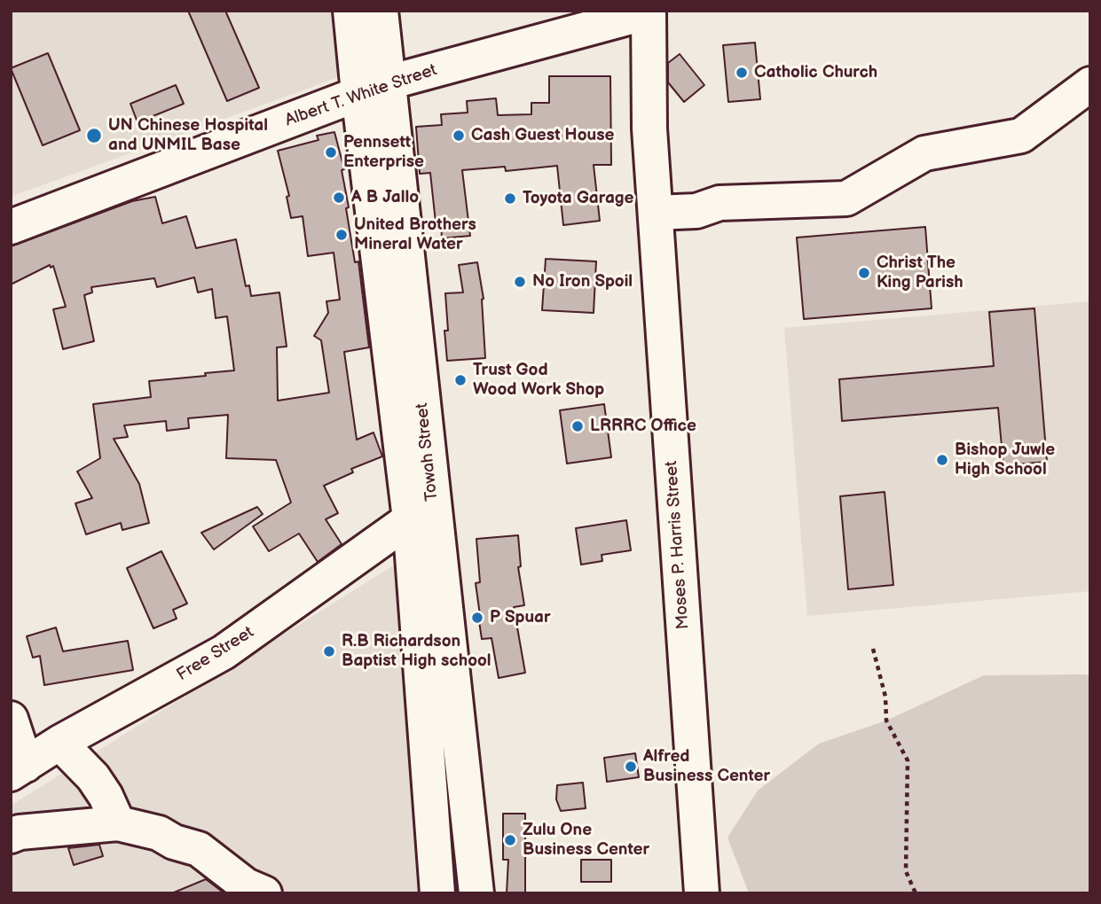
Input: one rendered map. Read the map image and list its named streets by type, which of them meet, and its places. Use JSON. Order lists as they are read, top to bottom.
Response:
{
  "streets": {
    "main road": [
      "Albert T. White Street",
      "Towah Street",
      "Moses P. Harris Street",
      "Free Street"
    ]
  },
  "crossings": [
    ["Albert T. White Street", "Towah Street"],
    ["Albert T. White Street", "Moses P. Harris Street"],
    ["Towah Street", "Free Street"]
  ],
  "places": [
    "Catholic Church",
    "UN Chinese Hospital and UNMIL Base",
    "Cash Guest House",
    "Pennsett Enterprise",
    "A B Jallo",
    "Toyota Garage",
    "United Brothers Mineral Water",
    "Christ The King Parish",
    "No Iron Spoil",
    "Trust God Wood Work Shop",
    "LRRRC Office",
    "Bishop Juwle High School",
    "P Spuar",
    "R.B Richardson Baptist High school",
    "Alfred Business Center",
    "Zulu One Business Center"
  ]
}
